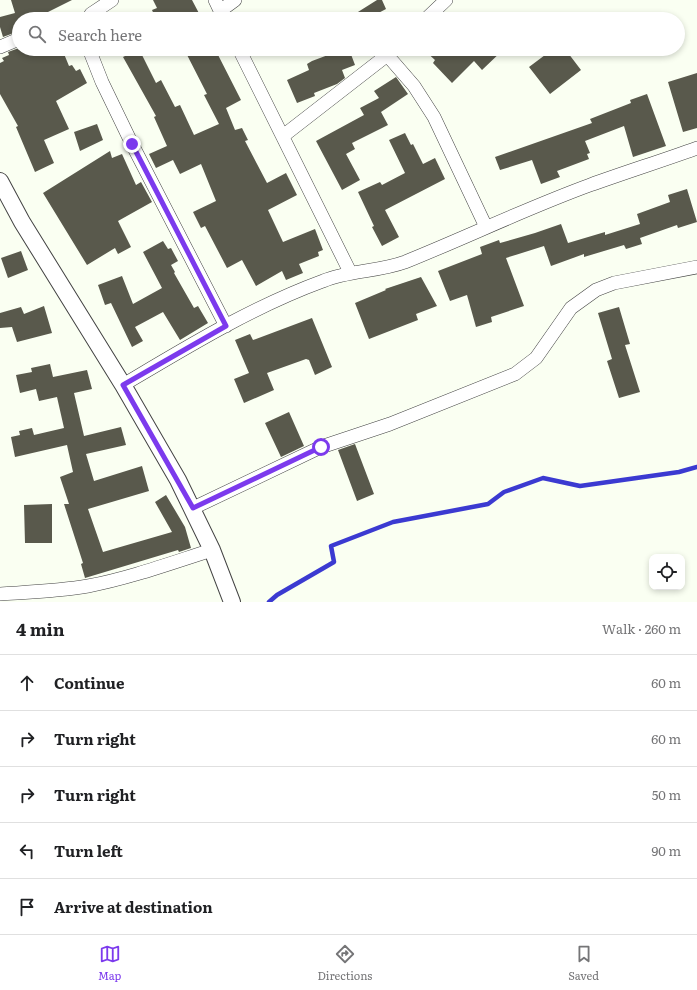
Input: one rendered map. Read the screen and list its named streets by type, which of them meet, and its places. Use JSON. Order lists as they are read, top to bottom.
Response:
{
  "page": {
    "search": "Search here",
    "heading": ["4 min", "Walk · 260 m"],
    "list": [
      ["Continue", "60 m"],
      ["Turn right", "60 m"],
      ["Turn right", "50 m"],
      ["Turn left", "90 m"],
      "Arrive at destination"
    ],
    "nav": ["Map", "Directions", "Saved"]
  }
}
